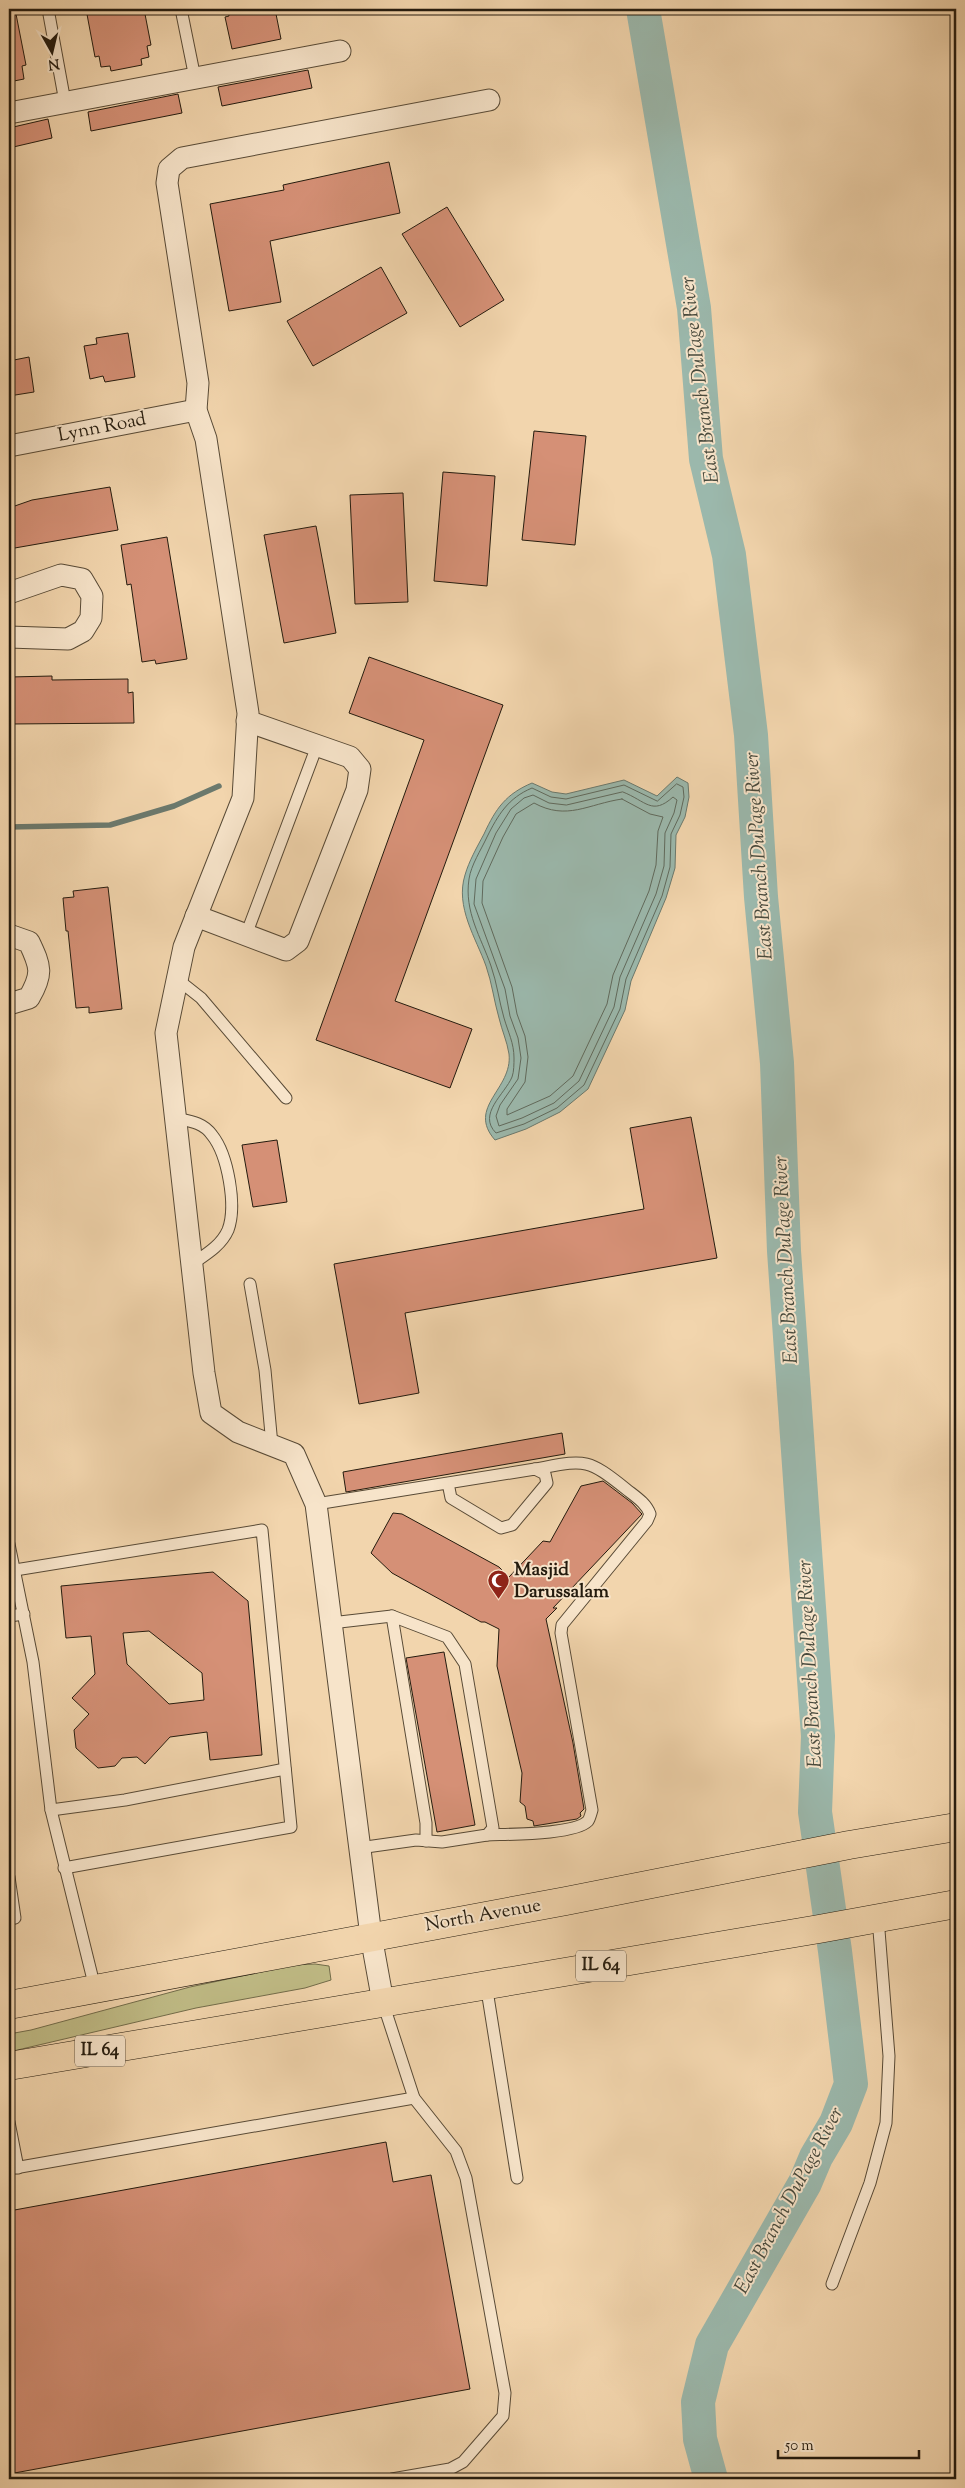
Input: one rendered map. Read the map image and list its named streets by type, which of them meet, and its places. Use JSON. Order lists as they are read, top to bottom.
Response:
{
  "streets": {
    "main road": ["North Avenue", "IL 64"],
    "street": ["Lynn Road"]
  },
  "water": ["East Branch DuPage River"],
  "places": {
    "mosque": ["Masjid Darussalam"]
  },
  "scale_bar": "50 m",
  "north": "bottom"
}
